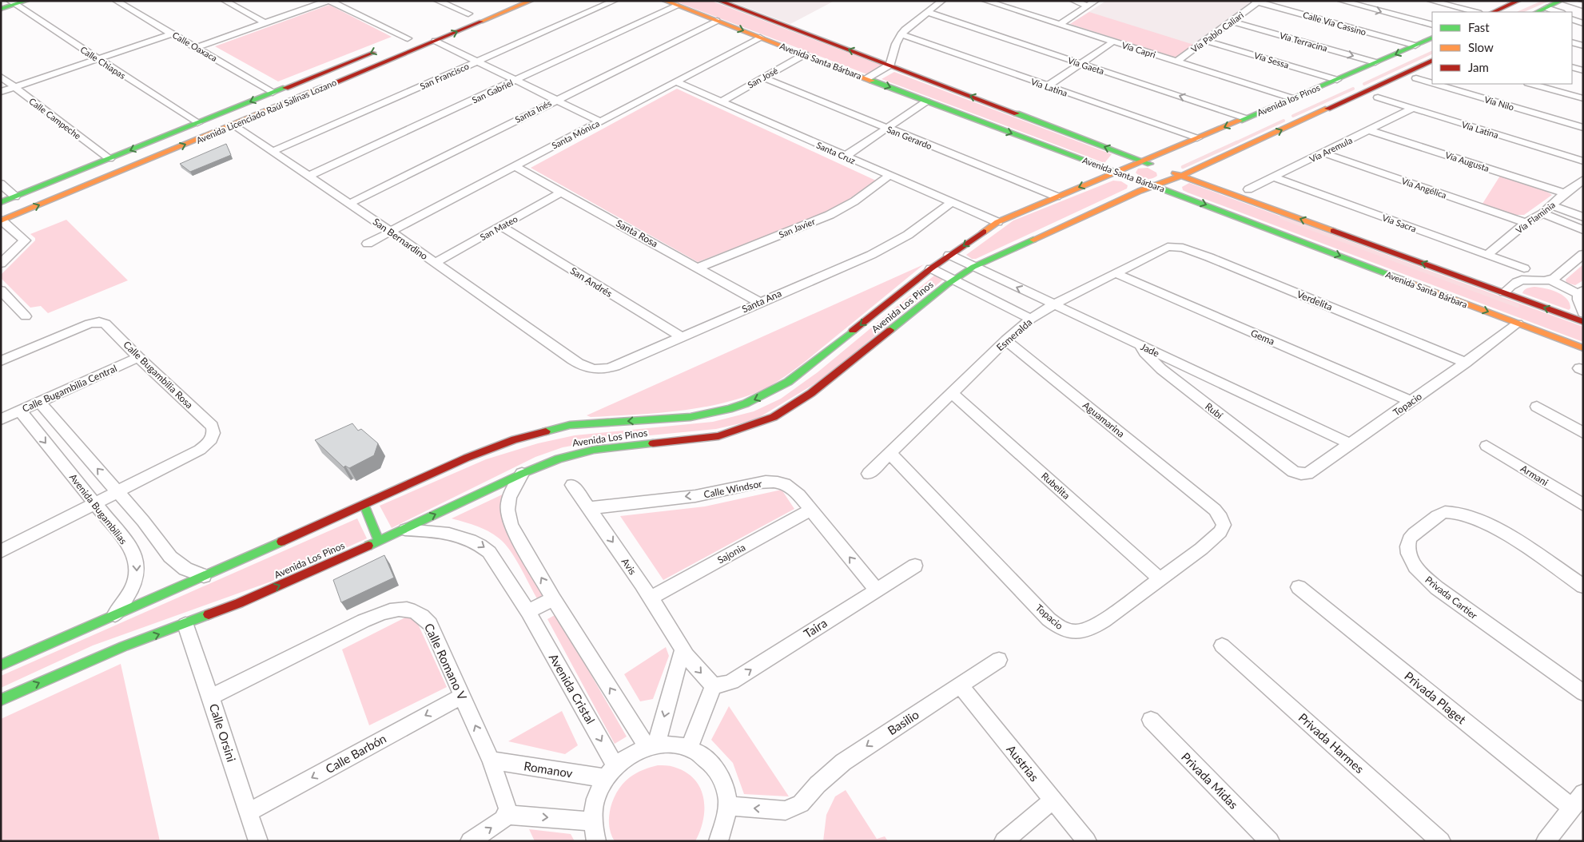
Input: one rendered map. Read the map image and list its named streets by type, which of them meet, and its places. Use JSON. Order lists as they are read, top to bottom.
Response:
{
  "streets": {
    "street": [
      "Calle Vía Cassino",
      "Vía Pablo Caliari",
      "Vía Terracina",
      "Calle Oaxaca",
      "Vía Capri",
      "Vía Sessa",
      "Avenida Santa Bárbara",
      "Calle Chiapas",
      "Vía Gaeta",
      "San Francisco",
      "San José",
      "Vía Latina",
      "San Gabriel",
      "Avenida los Pinos",
      "Vía Nilo",
      "Avenida Licenciado Raúl Salinas Lozano",
      "Santa Inés",
      "Calle Campeche",
      "Santa Mónica",
      "San Gerardo",
      "Vía Aremula",
      "Santa Cruz",
      "Vía Augusta",
      "Vía Angélica",
      "Vía Flaminia",
      "Via Sacra",
      "San Mateo",
      "San Javier",
      "Santa Rosa",
      "San Bernardino",
      "San Andrés",
      "Verdelita",
      "Santa Ana",
      "Avenida Los Pinos",
      "Esmeralda",
      "Gema",
      "Jade",
      "Calle Bugambilia Rosa",
      "Calle Bugambilia Central",
      "Topacio",
      "Rubí",
      "Aguamarina",
      "Armani",
      "Rubelita",
      "Calle Windsor",
      "Avenida Bugambilias",
      "Sajonia",
      "Avis",
      "Privada Cartier",
      "Taira",
      "Calle Romano V",
      "Avenida Cristal",
      "Privada Plaget",
      "Basilio",
      "Calle Orsini",
      "Privada Harmes",
      "Calle Barbón",
      "Austrias",
      "Romanov",
      "Privada Midas"
    ]
  },
  "crossings": [
    ["Calle Vía Cassino", "Vía Pablo Caliari"],
    ["Calle Vía Cassino", "Avenida los Pinos"],
    ["Vía Pablo Caliari", "Vía Terracina"],
    ["Vía Pablo Caliari", "Vía Capri"],
    ["Vía Pablo Caliari", "Vía Sessa"],
    ["Vía Terracina", "Avenida los Pinos"],
    ["Calle Oaxaca", "Avenida Licenciado Raúl Salinas Lozano"],
    ["Vía Capri", "Avenida los Pinos"],
    ["Vía Sessa", "Avenida los Pinos"],
    ["Avenida Santa Bárbara", "San José"],
    ["Avenida Santa Bárbara", "San Gabriel"],
    ["Avenida Santa Bárbara", "Avenida los Pinos"],
    ["Avenida Santa Bárbara", "Santa Inés"],
    ["Avenida Santa Bárbara", "Santa Mónica"],
    ["Avenida Santa Bárbara", "Avenida Los Pinos"],
    ["Avenida Santa Bárbara", "Topacio"],
    ["Calle Chiapas", "Avenida Licenciado Raúl Salinas Lozano"],
    ["Vía Gaeta", "Avenida los Pinos"],
    ["San Francisco", "San Bernardino"],
    ["San José", "San Gerardo"],
    ["San José", "Santa Cruz"],
    ["Vía Latina", "Avenida los Pinos"],
    ["Vía Latina", "Vía Aremula"],
    ["San Gabriel", "San Bernardino"],
    ["Avenida los Pinos", "Avenida Los Pinos"],
    ["Avenida Licenciado Raúl Salinas Lozano", "Calle Campeche"],
    ["Avenida Licenciado Raúl Salinas Lozano", "San Bernardino"],
    ["Santa Inés", "San Bernardino"],
    ["Santa Mónica", "Santa Cruz"],
    ["Santa Mónica", "Santa Rosa"],
    ["Santa Mónica", "San Bernardino"],
    ["San Gerardo", "Avenida Los Pinos"],
    ["Vía Aremula", "Vía Augusta"],
    ["Vía Aremula", "Vía Angélica"],
    ["Vía Aremula", "Via Sacra"],
    ["Santa Cruz", "San Javier"],
    ["Santa Cruz", "Santa Ana"],
    ["Santa Cruz", "Avenida Los Pinos"],
    ["Vía Augusta", "Vía Flaminia"],
    ["Vía Angélica", "Vía Flaminia"],
    ["Vía Flaminia", "Via Sacra"],
    ["San Mateo", "Santa Rosa"],
    ["San Mateo", "San Bernardino"],
    ["San Mateo", "San Andrés"],
    ["San Javier", "Santa Rosa"],
    ["Santa Rosa", "Santa Ana"],
    ["San Bernardino", "Santa Ana"],
    ["San Andrés", "Santa Ana"],
    ["Verdelita", "Esmeralda"],
    ["Verdelita", "Topacio"],
    ["Avenida Los Pinos", "Jade"],
    ["Avenida Los Pinos", "Avenida Bugambilias"],
    ["Avenida Los Pinos", "Avenida Cristal"],
    ["Avenida Los Pinos", "Calle Orsini"],
    ["Esmeralda", "Gema"],
    ["Esmeralda", "Jade"],
    ["Esmeralda", "Topacio"],
    ["Esmeralda", "Aguamarina"],
    ["Esmeralda", "Rubelita"],
    ["Gema", "Topacio"],
    ["Jade", "Topacio"],
    ["Jade", "Rubí"],
    ["Calle Bugambilia Rosa", "Calle Bugambilia Central"],
    ["Calle Bugambilia Central", "Avenida Bugambilias"],
    ["Topacio", "Rubí"],
    ["Topacio", "Aguamarina"],
    ["Topacio", "Rubelita"],
    ["Calle Windsor", "Sajonia"],
    ["Calle Windsor", "Avis"],
    ["Calle Windsor", "Taira"],
    ["Sajonia", "Avis"],
    ["Avis", "Taira"],
    ["Calle Romano V", "Calle Orsini"],
    ["Calle Romano V", "Calle Barbón"],
    ["Calle Romano V", "Romanov"],
    ["Avenida Cristal", "Romanov"],
    ["Basilio", "Austrias"],
    ["Calle Orsini", "Calle Barbón"]
  ],
  "one_way": [
    "Vía Gaeta",
    "Calle Windsor",
    "Taira",
    "Basilio",
    "Calle Barbón"
  ],
  "legend": ["Fast", "Slow", "Jam"]
}
